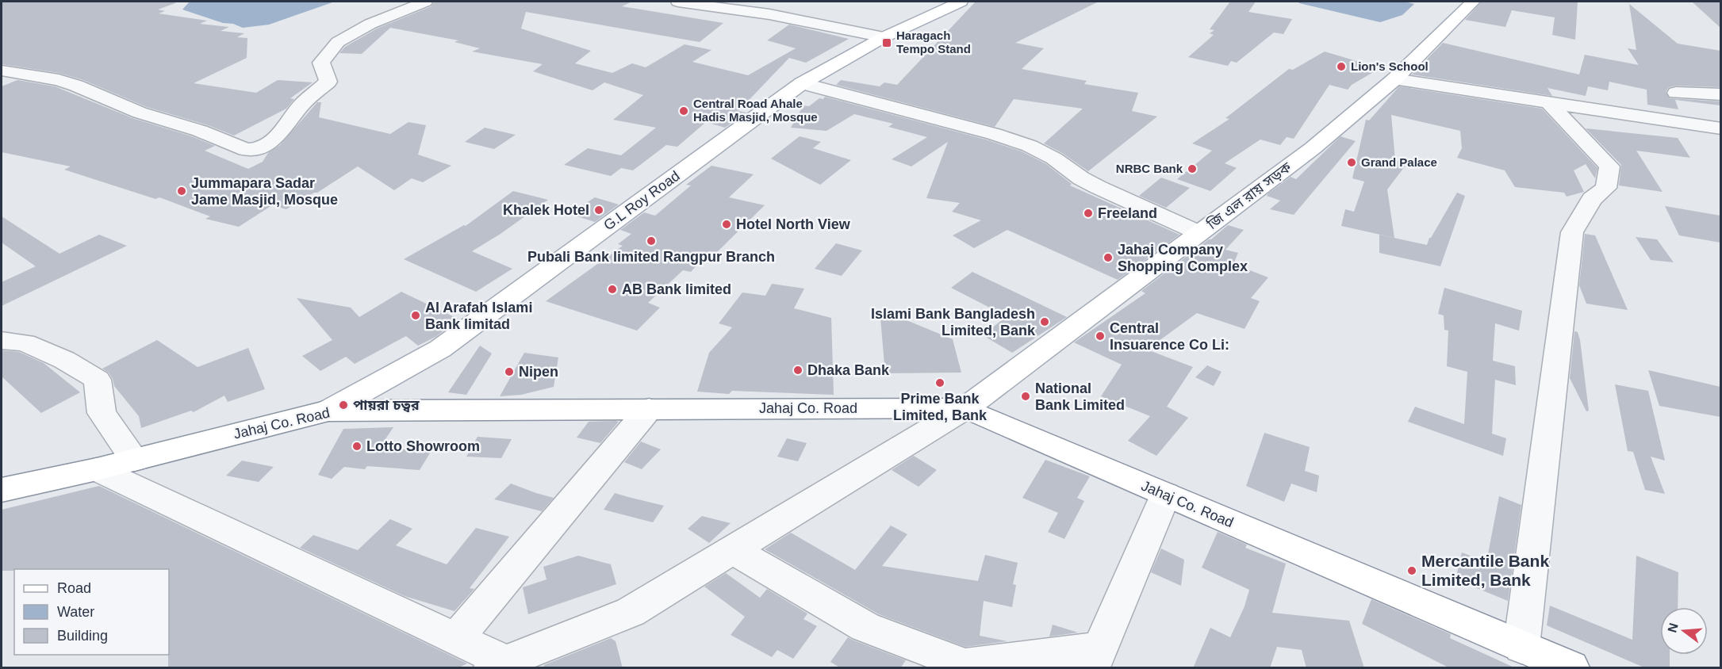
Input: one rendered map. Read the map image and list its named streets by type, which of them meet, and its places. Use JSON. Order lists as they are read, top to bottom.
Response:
{
  "streets": {
    "main road": ["জি এল রায় সড়ক", "G.L Roy Road", "Jahaj Co. Road"]
  },
  "crossings": [
    ["জি এল রায় সড়ক", "Jahaj Co. Road"],
    ["G.L Roy Road", "Jahaj Co. Road"]
  ],
  "places": {
    "transit": ["Haragach Tempo Stand"],
    "other": [
      "Lion's School",
      "Central Road Ahale Hadis Masjid, Mosque",
      "Grand Palace",
      "NRBC Bank",
      "Jummapara Sadar Jame Masjid, Mosque",
      "Khalek Hotel",
      "Freeland",
      "Hotel North View",
      "Pubali Bank limited Rangpur Branch",
      "Jahaj Company Shopping Complex",
      "AB Bank limited",
      "Al Arafah Islami Bank limitad",
      "Islami Bank Bangladesh Limited, Bank",
      "Central Insuarence Co Li:",
      "Dhaka Bank",
      "Nipen",
      "Prime Bank Limited, Bank",
      "National Bank Limited",
      "পায়রা চত্বর",
      "Lotto Showroom",
      "Mercantile Bank Limited, Bank"
    ]
  },
  "legend": ["Road", "Water", "Building"],
  "north": "left"
}
